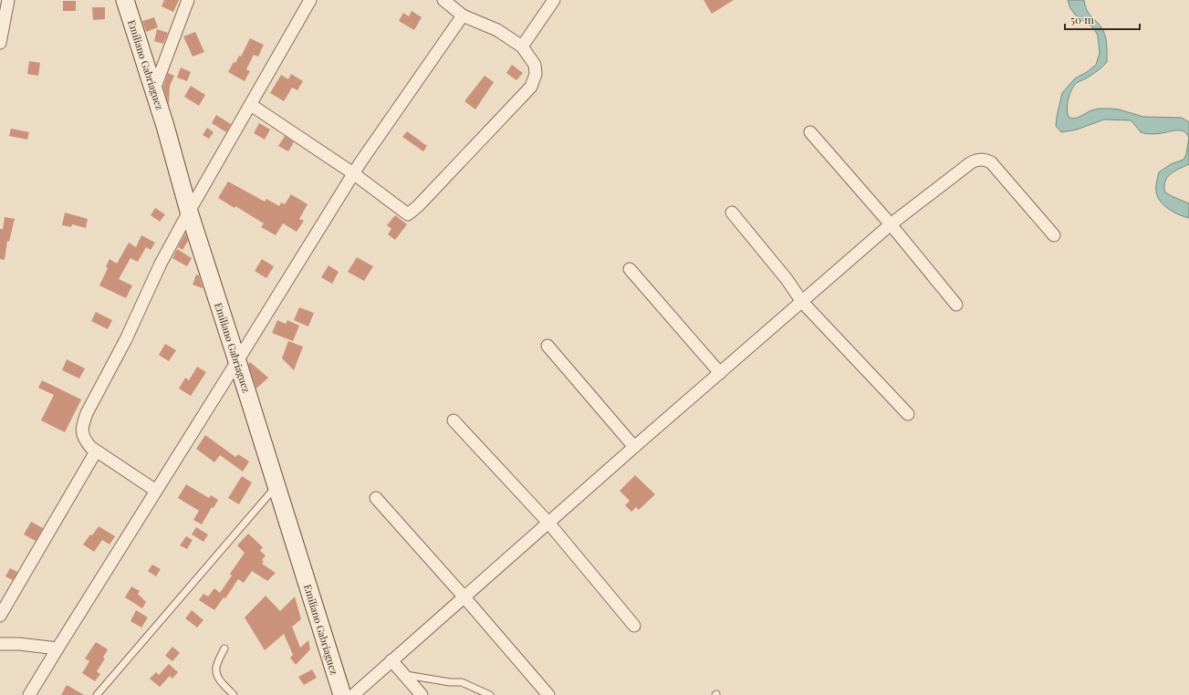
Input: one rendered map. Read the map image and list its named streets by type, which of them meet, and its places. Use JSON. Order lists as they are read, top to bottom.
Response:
{
  "streets": {
    "main road": ["Emiliano Gabriaguez"]
  },
  "scale_bar": "50 m"
}
